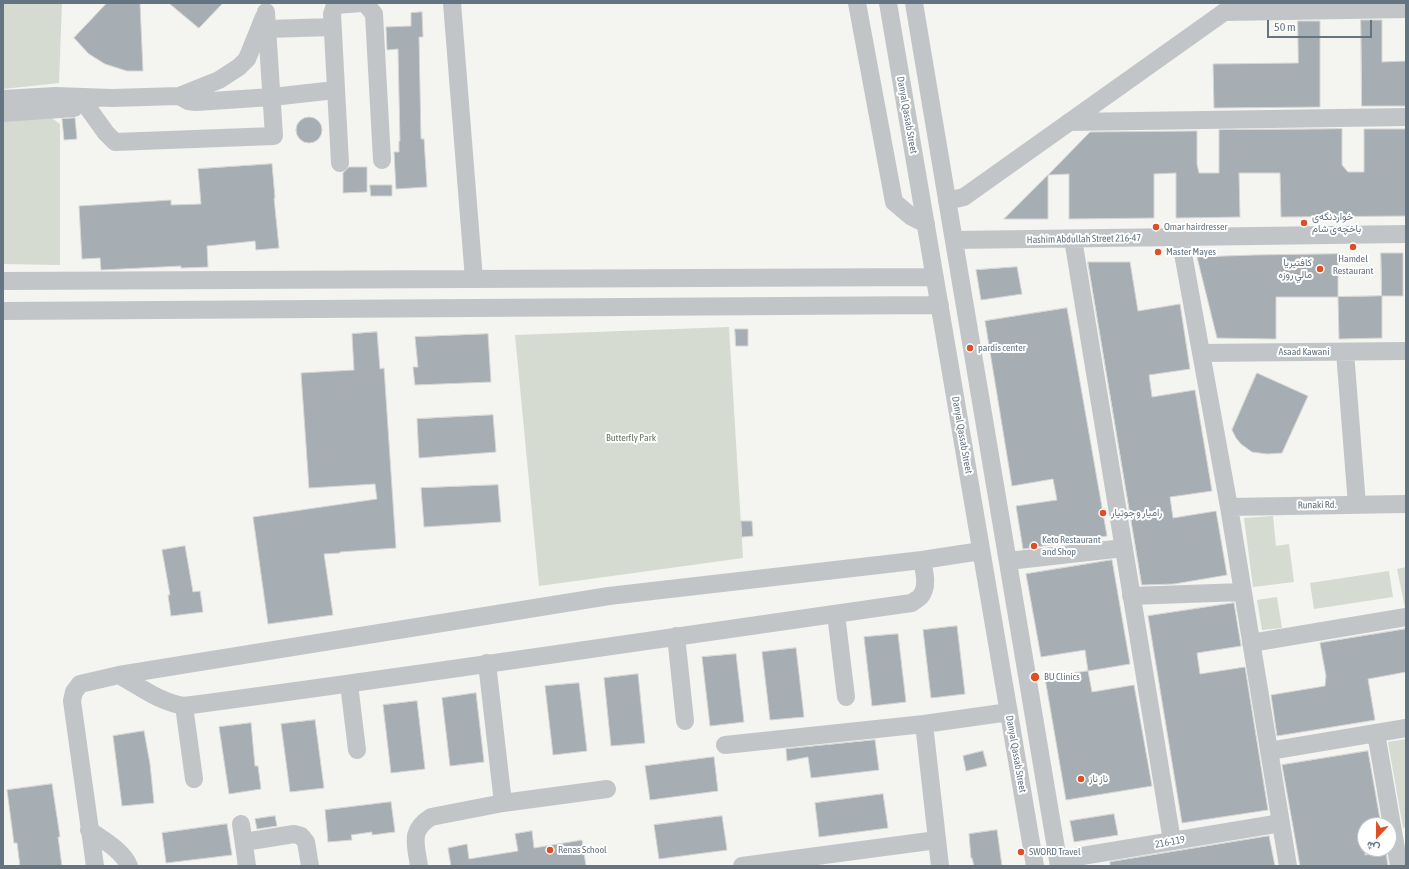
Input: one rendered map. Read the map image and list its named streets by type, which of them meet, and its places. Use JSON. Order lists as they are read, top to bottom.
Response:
{
  "streets": {
    "street": [
      "Danyal Qassab Street",
      "Hashim Abdullah Street 216-47",
      "Asaad Kawani",
      "Runaki Rd.",
      "216-119"
    ]
  },
  "parks": ["Butterfly Park"],
  "places": [
    "خواردنگەی باخچەی شام",
    "Omar hairdresser",
    "Hamdel Restaurant",
    "Master Mayes",
    "كافتيريا مالي روزه",
    "pardis center",
    "رامیار و جوتیار",
    "Keto Restaurant and Shop",
    "BU Clinics",
    "ناز ناز",
    "Renas School",
    "SWORD Travel"
  ],
  "scale_bar": "50 m",
  "north": "bottom"
}
